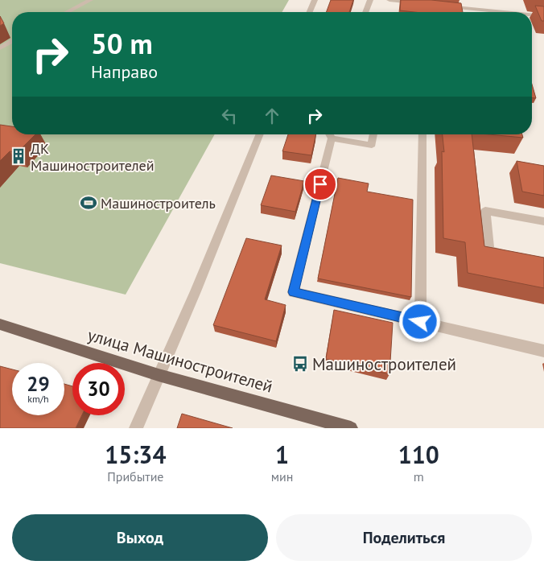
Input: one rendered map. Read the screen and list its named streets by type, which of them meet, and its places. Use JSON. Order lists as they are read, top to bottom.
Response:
{
  "streets": {
    "main road": ["улица Машиностроителей"]
  },
  "places": {
    "building": ["ДК Машиностроителей"],
    "sports": ["Машиностроитель"],
    "bus stop": ["Машиностроителей"]
  },
  "page": {
    "turn": ["50 m", "Направо"],
    "speed": "29 km/h",
    "limit": "30",
    "eta": [
      "15:34",
      "Прибытие",
      "1",
      "мин",
      "110",
      "m"
    ],
    "buttons": ["Выход", "Поделиться"]
  }
}
